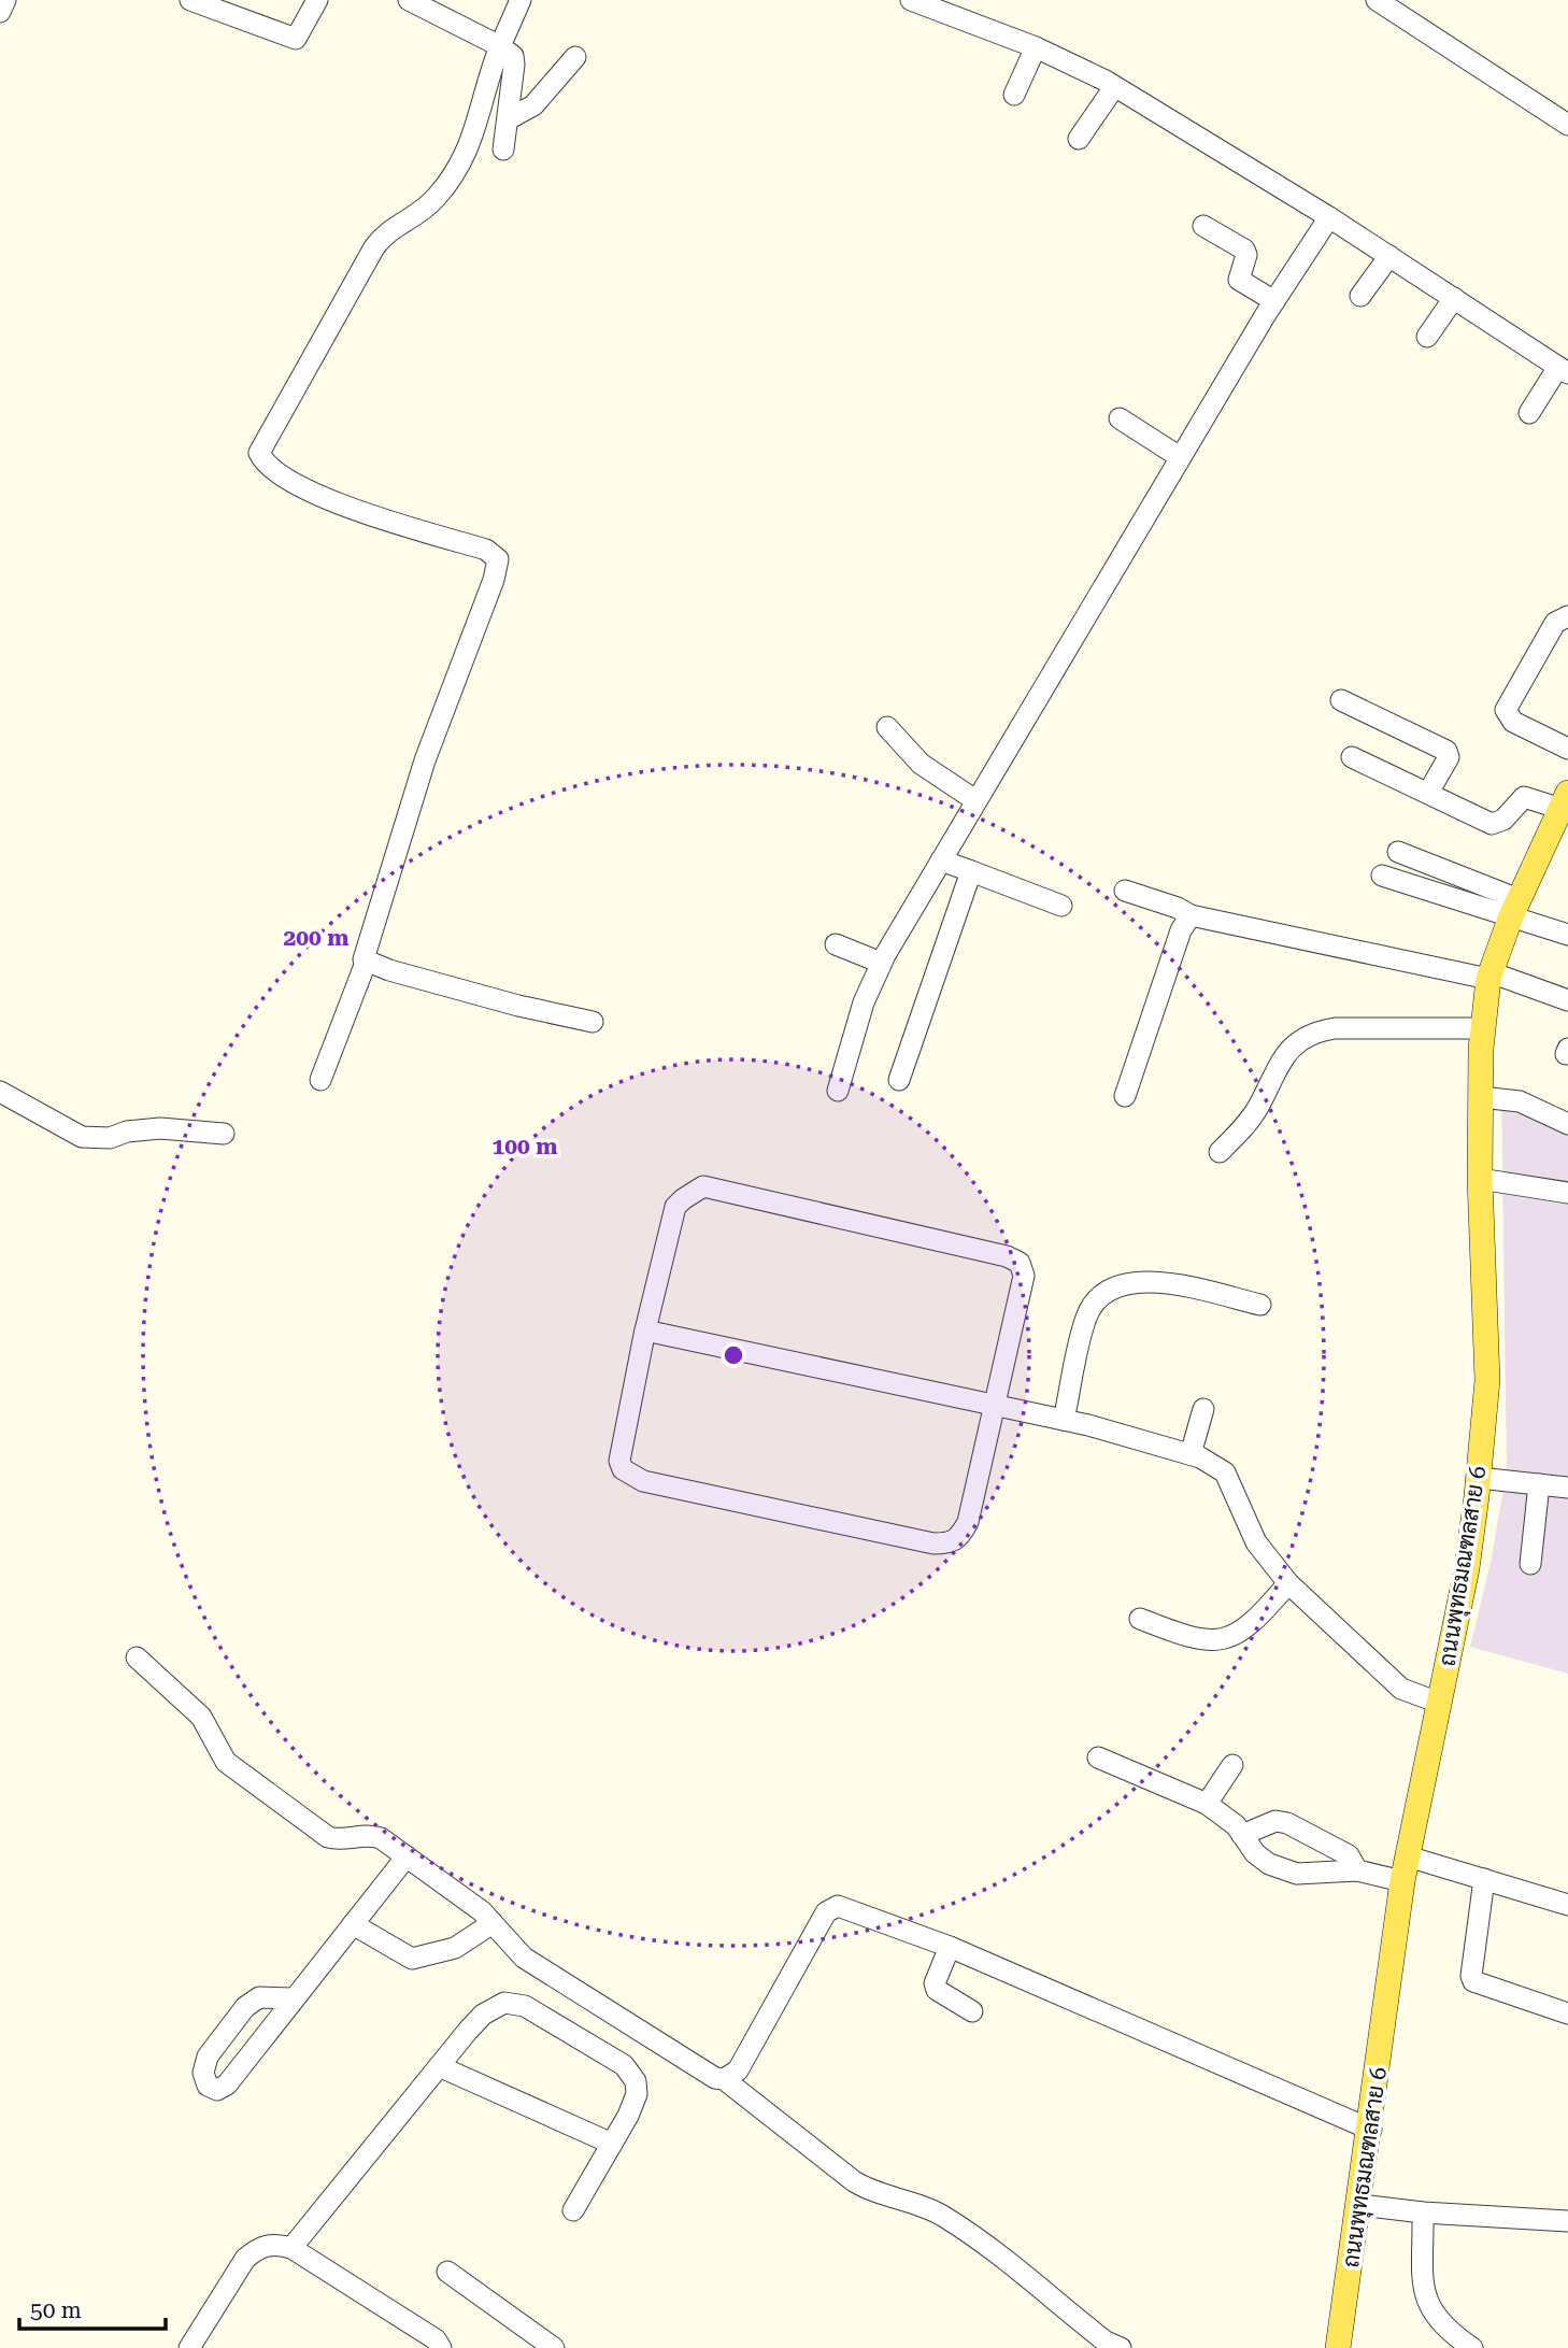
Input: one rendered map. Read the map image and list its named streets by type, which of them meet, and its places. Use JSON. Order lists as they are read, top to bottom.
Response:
{
  "streets": {
    "main road": ["ถนนพุทธมณฑลสาย 6"]
  },
  "scale_bar": "50 m",
  "rings": ["200 m", "100 m"]
}
